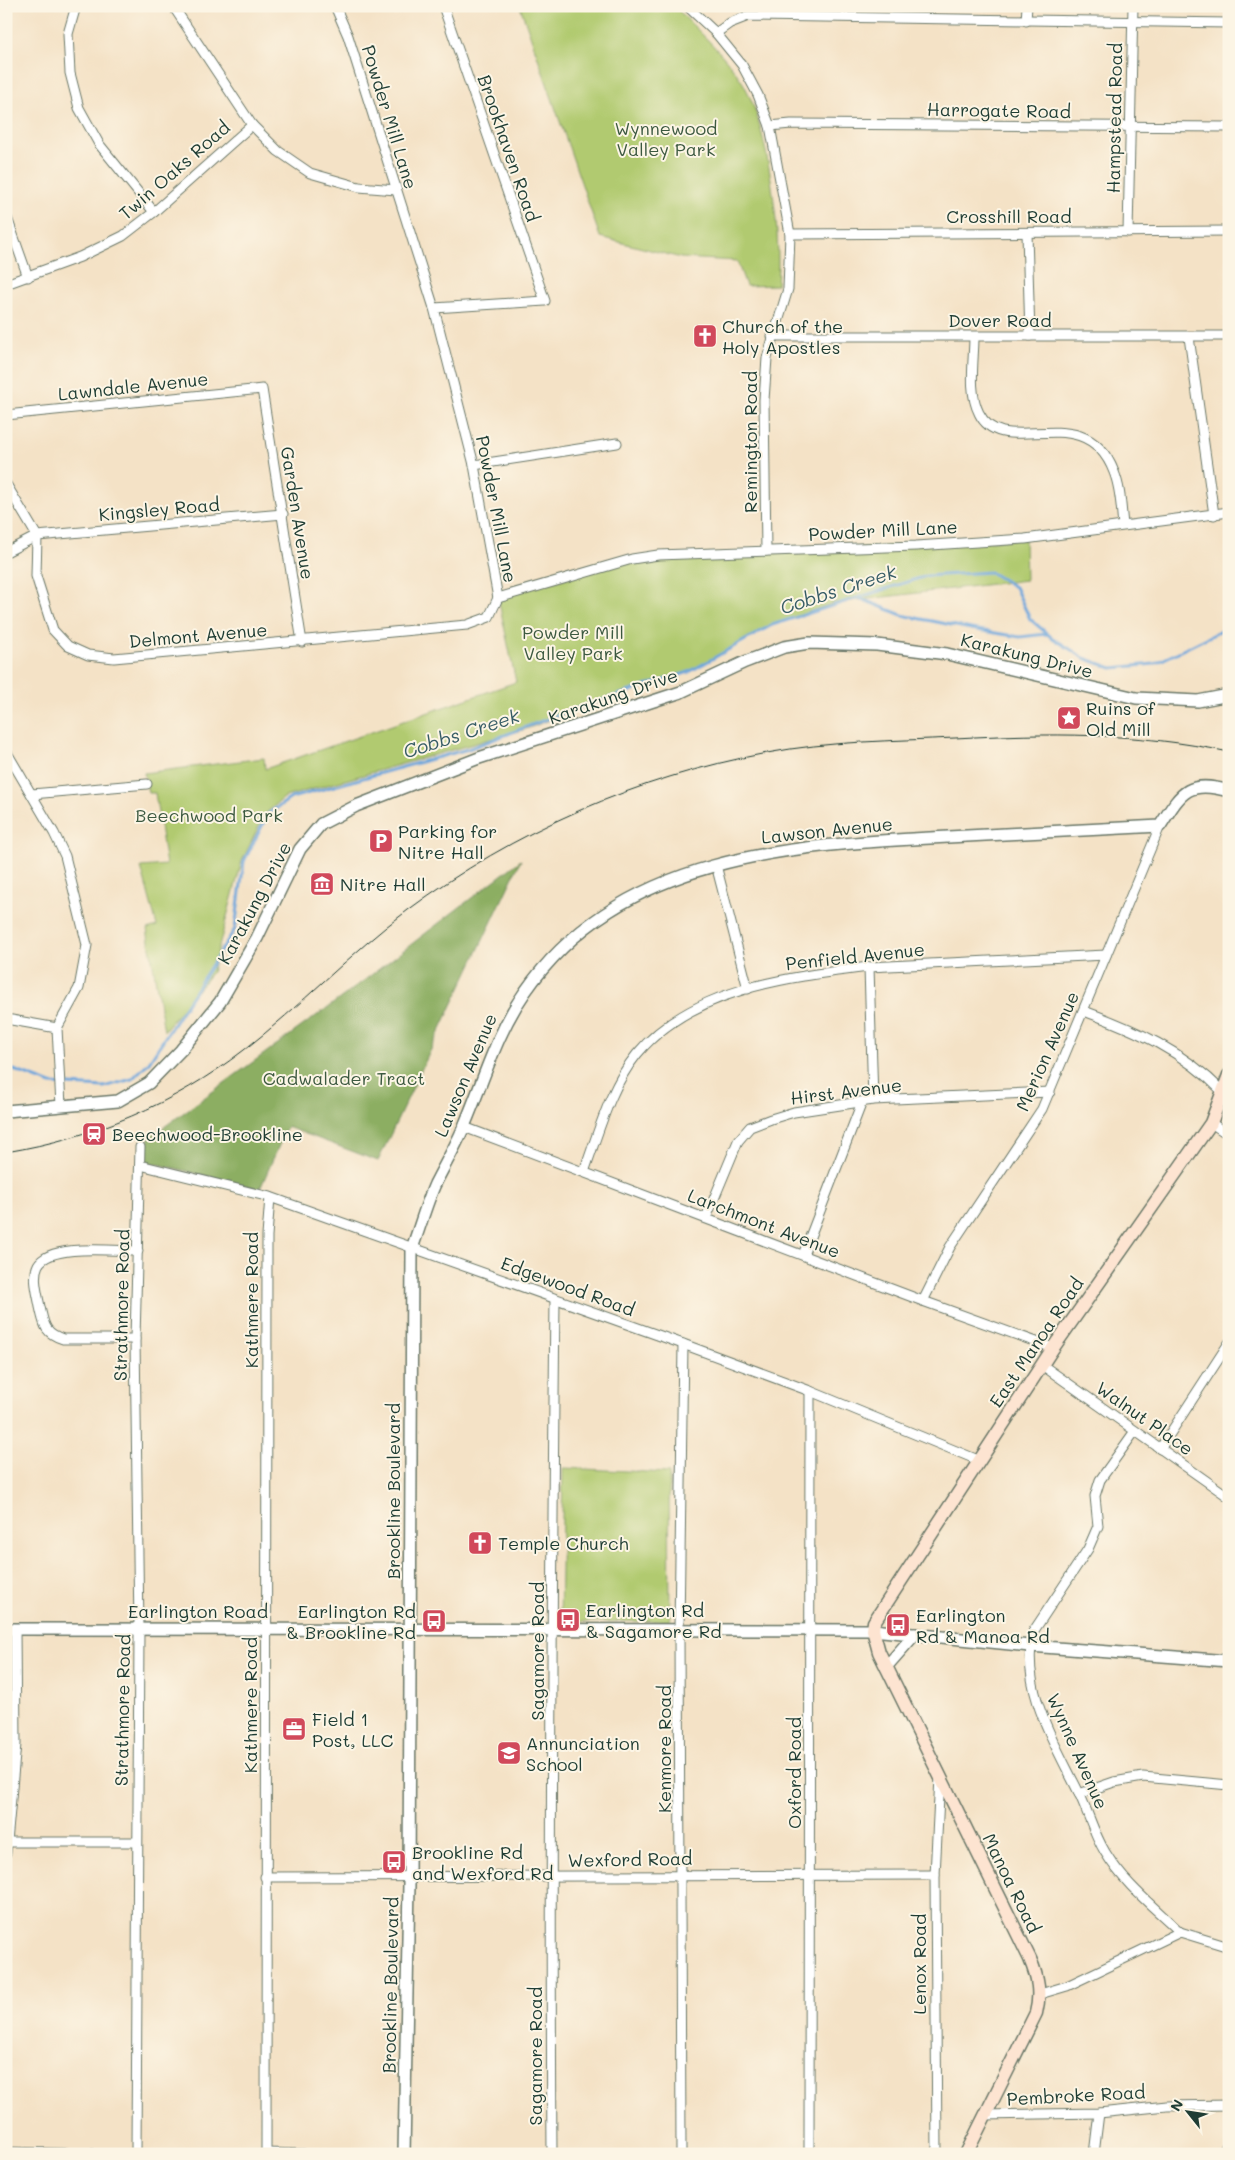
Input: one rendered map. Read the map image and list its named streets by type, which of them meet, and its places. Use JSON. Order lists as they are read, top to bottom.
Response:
{
  "streets": {
    "main road": ["East Manoa Road", "Manoa Road"],
    "street": [
      "Harrogate Road",
      "Powder Mill Lane",
      "Hampstead Road",
      "Brookhaven Road",
      "Twin Oaks Road",
      "Crosshill Road",
      "Dover Road",
      "Lawndale Avenue",
      "Remington Road",
      "Kingsley Road",
      "Garden Avenue",
      "Delmont Avenue",
      "Karakung Drive",
      "Lawson Avenue",
      "Penfield Avenue",
      "Merion Avenue",
      "Hirst Avenue",
      "Larchmont Avenue",
      "Edgewood Road",
      "Kathmere Road",
      "Strathmore Road",
      "Walnut Place",
      "Brookline Boulevard",
      "Earlington Road",
      "Sagamore Road",
      "Kenmore Road",
      "Wynne Avenue",
      "Oxford Road",
      "Wexford Road",
      "Lenox Road",
      "Pembroke Road"
    ]
  },
  "crossings": [
    ["Harrogate Road", "Hampstead Road"],
    ["Harrogate Road", "Remington Road"],
    ["Powder Mill Lane", "Brookhaven Road"],
    ["Powder Mill Lane", "Remington Road"],
    ["Powder Mill Lane", "Delmont Avenue"],
    ["Hampstead Road", "Crosshill Road"],
    ["Crosshill Road", "Remington Road"],
    ["Dover Road", "Remington Road"],
    ["Lawndale Avenue", "Garden Avenue"],
    ["Kingsley Road", "Garden Avenue"],
    ["Kingsley Road", "Delmont Avenue"],
    ["Garden Avenue", "Delmont Avenue"],
    ["Lawson Avenue", "Merion Avenue"],
    ["Lawson Avenue", "Larchmont Avenue"],
    ["Lawson Avenue", "Edgewood Road"],
    ["Lawson Avenue", "Brookline Boulevard"],
    ["Penfield Avenue", "Merion Avenue"],
    ["Penfield Avenue", "Larchmont Avenue"],
    ["Merion Avenue", "Hirst Avenue"],
    ["Merion Avenue", "Larchmont Avenue"],
    ["Hirst Avenue", "Larchmont Avenue"],
    ["Larchmont Avenue", "East Manoa Road"],
    ["Edgewood Road", "Kathmere Road"],
    ["Edgewood Road", "Strathmore Road"],
    ["Edgewood Road", "East Manoa Road"],
    ["Edgewood Road", "Brookline Boulevard"],
    ["Edgewood Road", "Sagamore Road"],
    ["Edgewood Road", "Kenmore Road"],
    ["Edgewood Road", "Oxford Road"],
    ["Kathmere Road", "Earlington Road"],
    ["Kathmere Road", "Wexford Road"],
    ["Strathmore Road", "Earlington Road"],
    ["East Manoa Road", "Walnut Place"],
    ["East Manoa Road", "Earlington Road"],
    ["East Manoa Road", "Manoa Road"],
    ["Walnut Place", "Wynne Avenue"],
    ["Brookline Boulevard", "Earlington Road"],
    ["Brookline Boulevard", "Wexford Road"],
    ["Earlington Road", "Sagamore Road"],
    ["Earlington Road", "Kenmore Road"],
    ["Earlington Road", "Wynne Avenue"],
    ["Earlington Road", "Oxford Road"],
    ["Earlington Road", "Manoa Road"],
    ["Sagamore Road", "Wexford Road"],
    ["Kenmore Road", "Wexford Road"],
    ["Oxford Road", "Wexford Road"],
    ["Wexford Road", "Lenox Road"],
    ["Manoa Road", "Lenox Road"]
  ],
  "water": ["Cobbs Creek"],
  "parks": [
    "Wynnewood Valley Park",
    "Powder Mill Valley Park",
    "Beechwood Park",
    "Cadwalader Tract"
  ],
  "places": {
    "church": ["Church of the Holy Apostles", "Temple Church"],
    "place": ["Ruins of Old Mill"],
    "parking": ["Parking for Nitre Hall"],
    "museum": ["Nitre Hall"],
    "station": ["Beechwood-Brookline"],
    "bus stop": [
      "Earlington Rd & Sagamore Rd",
      "Earlington Rd & Brookline Rd",
      "Earlington Rd & Manoa Rd",
      "Brookline Rd and Wexford Rd"
    ],
    "office": ["Field 1 Post, LLC"],
    "school or university": ["Annunciation School"]
  },
  "north": "top left"
}
